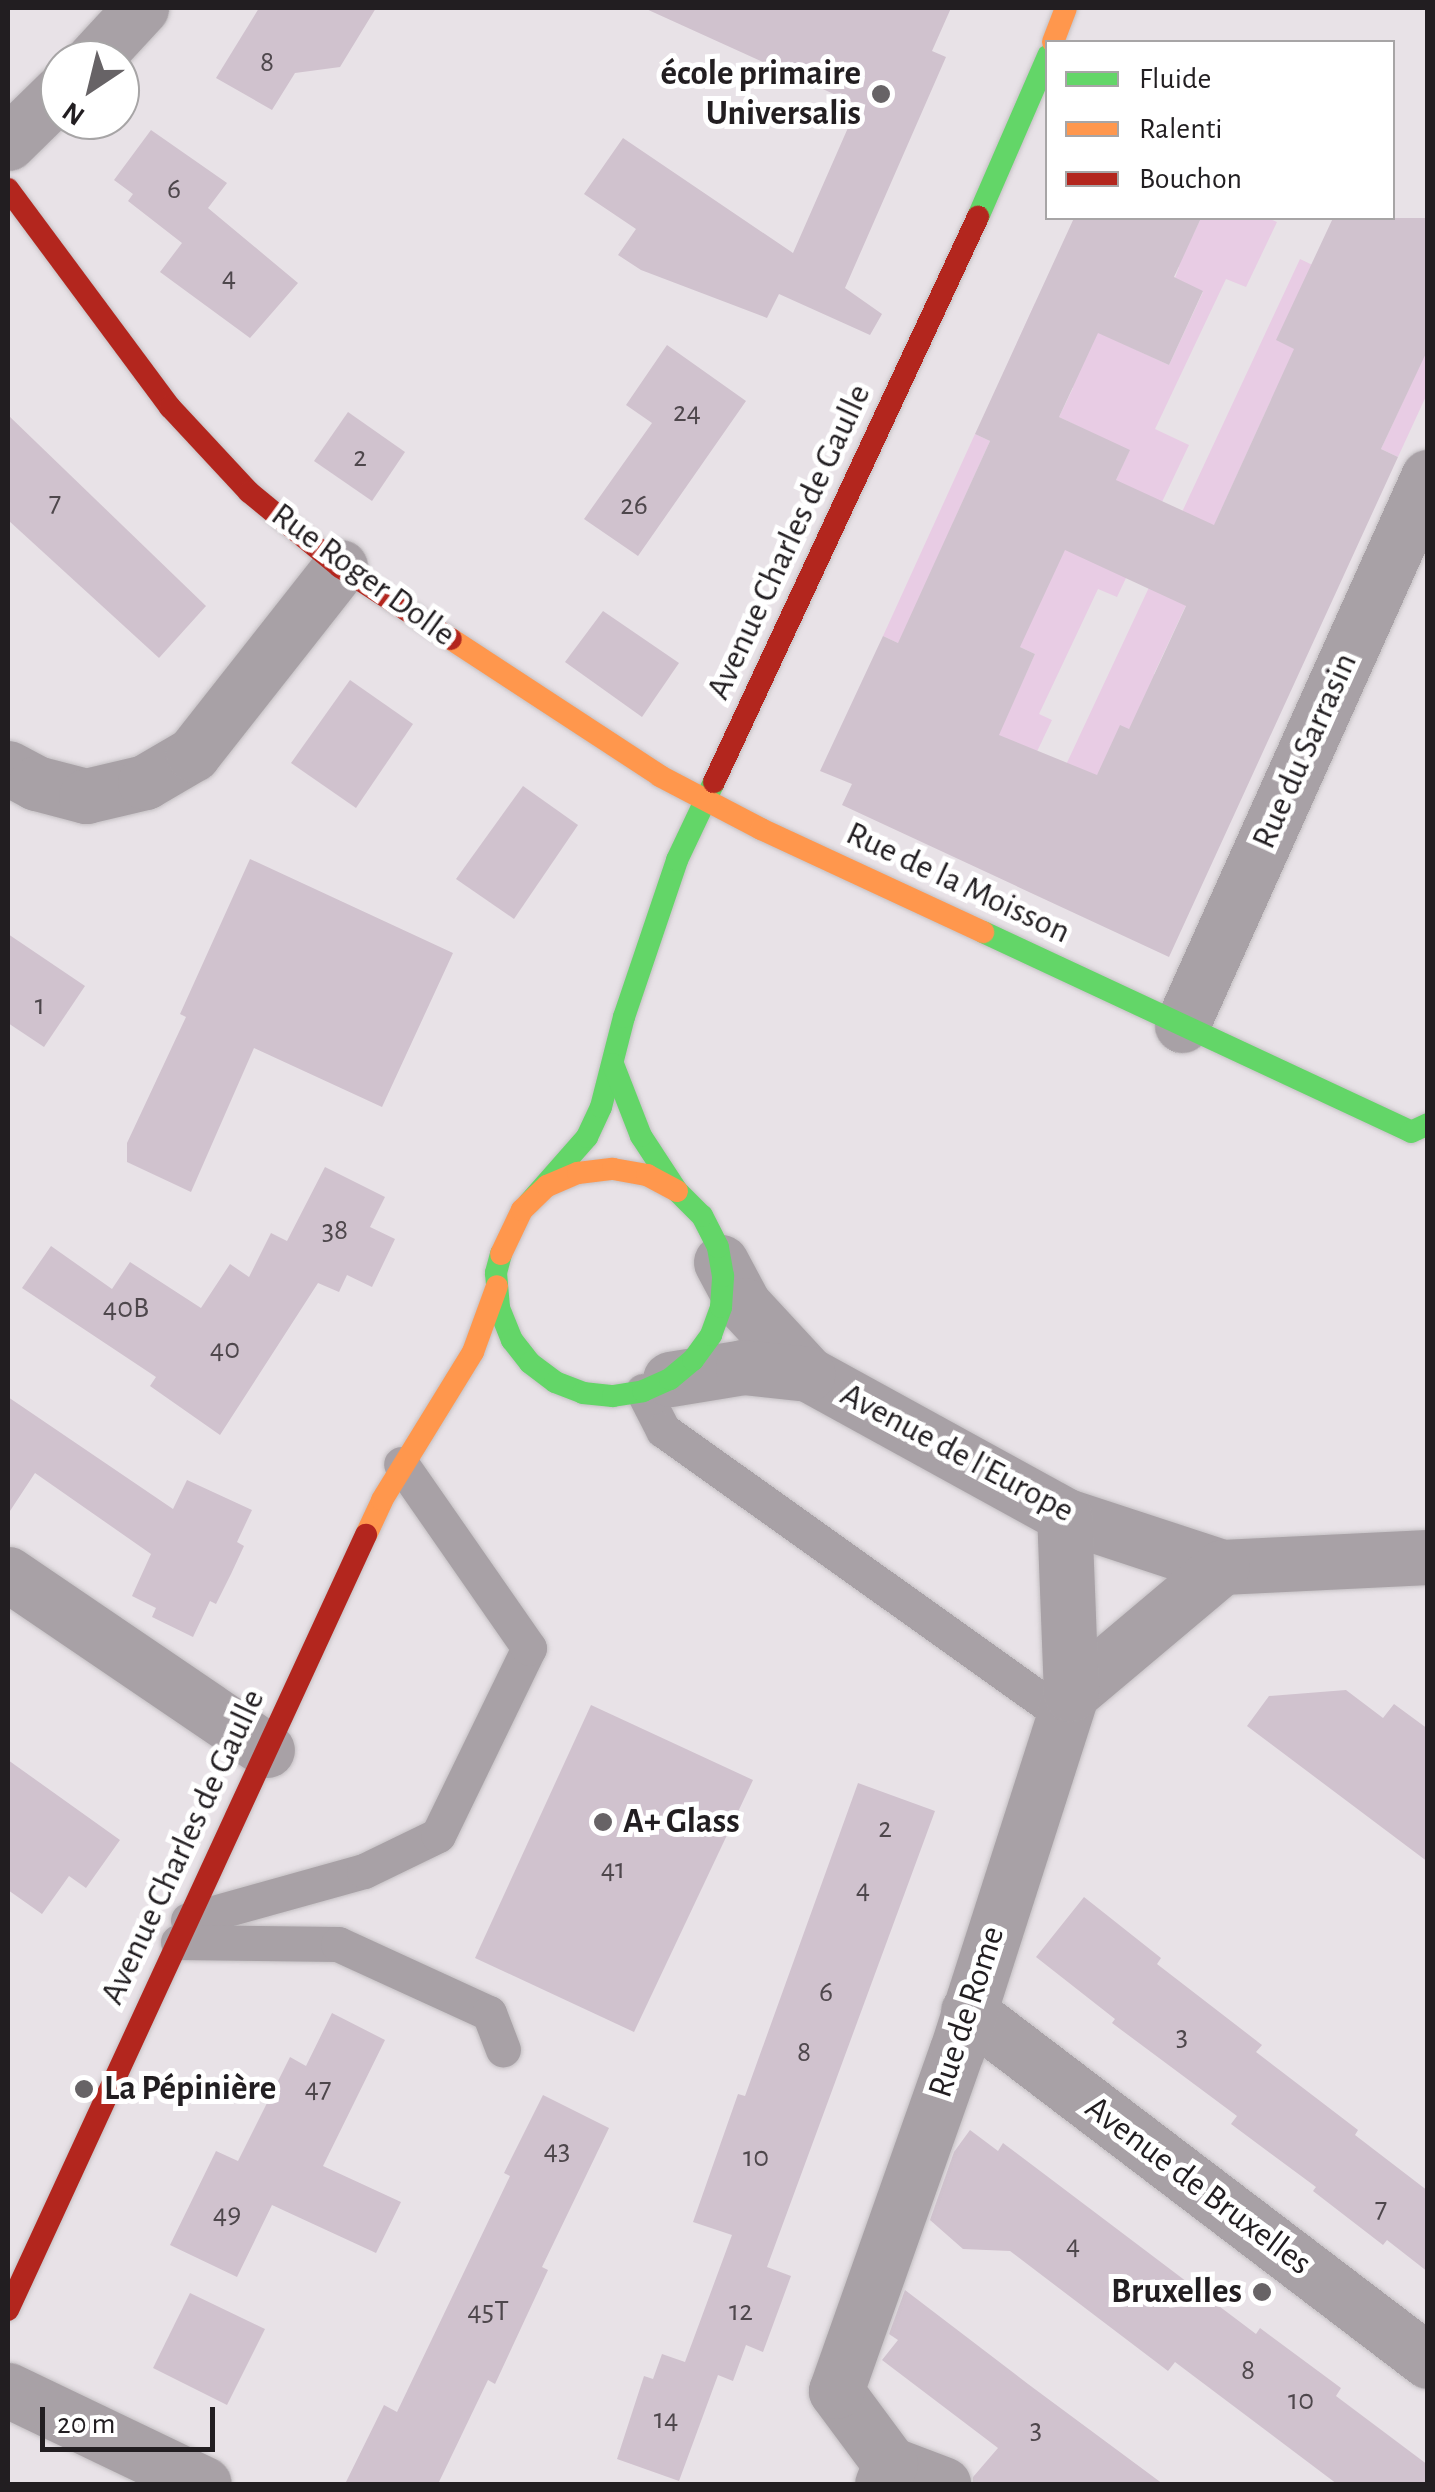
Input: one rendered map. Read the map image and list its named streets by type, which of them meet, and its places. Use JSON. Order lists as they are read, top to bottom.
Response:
{
  "streets": {
    "street": [
      "Avenue Charles de Gaulle",
      "Rue Roger Dolle",
      "Rue du Sarrasin",
      "Rue de la Moisson",
      "Avenue de l'Europe",
      "Rue de Rome",
      "Avenue de Bruxelles"
    ]
  },
  "crossings": [
    ["Avenue Charles de Gaulle", "Rue Roger Dolle"],
    ["Avenue Charles de Gaulle", "Rue de la Moisson"],
    ["Avenue Charles de Gaulle", "Avenue de l'Europe"],
    ["Rue Roger Dolle", "Rue de la Moisson"],
    ["Rue du Sarrasin", "Rue de la Moisson"],
    ["Avenue de l'Europe", "Rue de Rome"],
    ["Rue de Rome", "Avenue de Bruxelles"]
  ],
  "places": [
    "école primaire Universalis",
    "A+ Glass",
    "La Pépinière",
    "Bruxelles"
  ],
  "house_numbers": [
    "8",
    "6",
    "4",
    "24",
    "2",
    "7",
    "26",
    "1",
    "38",
    "40B",
    "40",
    "2",
    "41",
    "4",
    "6",
    "3",
    "8",
    "47",
    "43",
    "10",
    "7",
    "49",
    "4",
    "45T",
    "12",
    "8",
    "10",
    "14",
    "3"
  ],
  "legend": ["Fluide", "Ralenti", "Bouchon"],
  "scale_bar": "20 m",
  "north": "bottom left"
}
